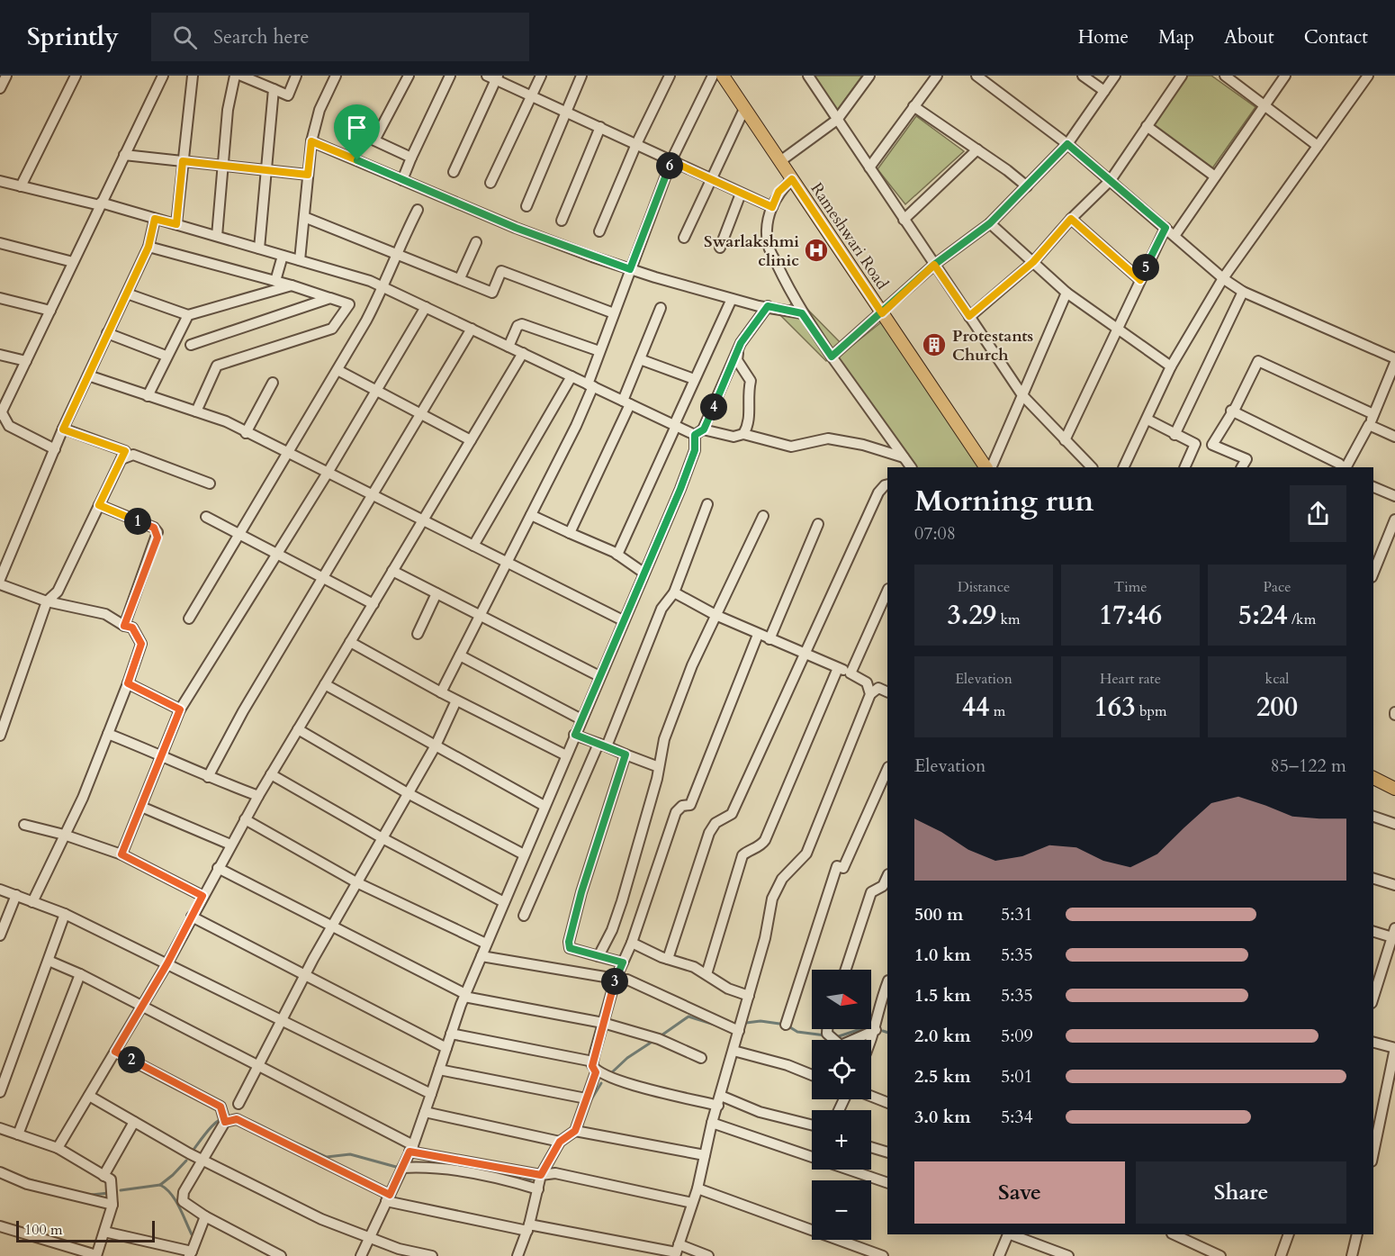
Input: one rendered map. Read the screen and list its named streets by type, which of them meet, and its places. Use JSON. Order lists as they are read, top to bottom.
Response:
{
  "streets": {
    "main road": ["Rameshwari Road"]
  },
  "places": {
    "hospital": ["Swarlakshmi clinic"],
    "building": ["Protestants Church"]
  },
  "scale_bar": "100 m",
  "north": "right",
  "page": {
    "header": "Sprintly",
    "search": "Search here",
    "nav": [
      "Home",
      "Map",
      "About",
      "Contact"
    ],
    "pins": [
      "6",
      "5",
      "4",
      "1",
      "3",
      "2"
    ],
    "heading": ["Morning run", "07:08"],
    "stats": [
      ["Distance", "3.29 km"],
      ["Time", "17:46"],
      ["Pace", "5:24 /km"],
      ["Elevation", "44 m"],
      ["Heart rate", "163 bpm"],
      ["kcal", "200"]
    ],
    "chart": ["Elevation", "85–122 m"],
    "list": [
      {
        "name": "500 m",
        "note": "5:31"
      },
      {
        "name": "1.0 km",
        "note": "5:35"
      },
      {
        "name": "1.5 km",
        "note": "5:35"
      },
      {
        "name": "2.0 km",
        "note": "5:09"
      },
      {
        "name": "2.5 km",
        "note": "5:01"
      },
      {
        "name": "3.0 km",
        "note": "5:34"
      }
    ],
    "map_buttons": ["+", "−"],
    "buttons": ["Save", "Share"],
    "scale": "100 m"
  }
}
